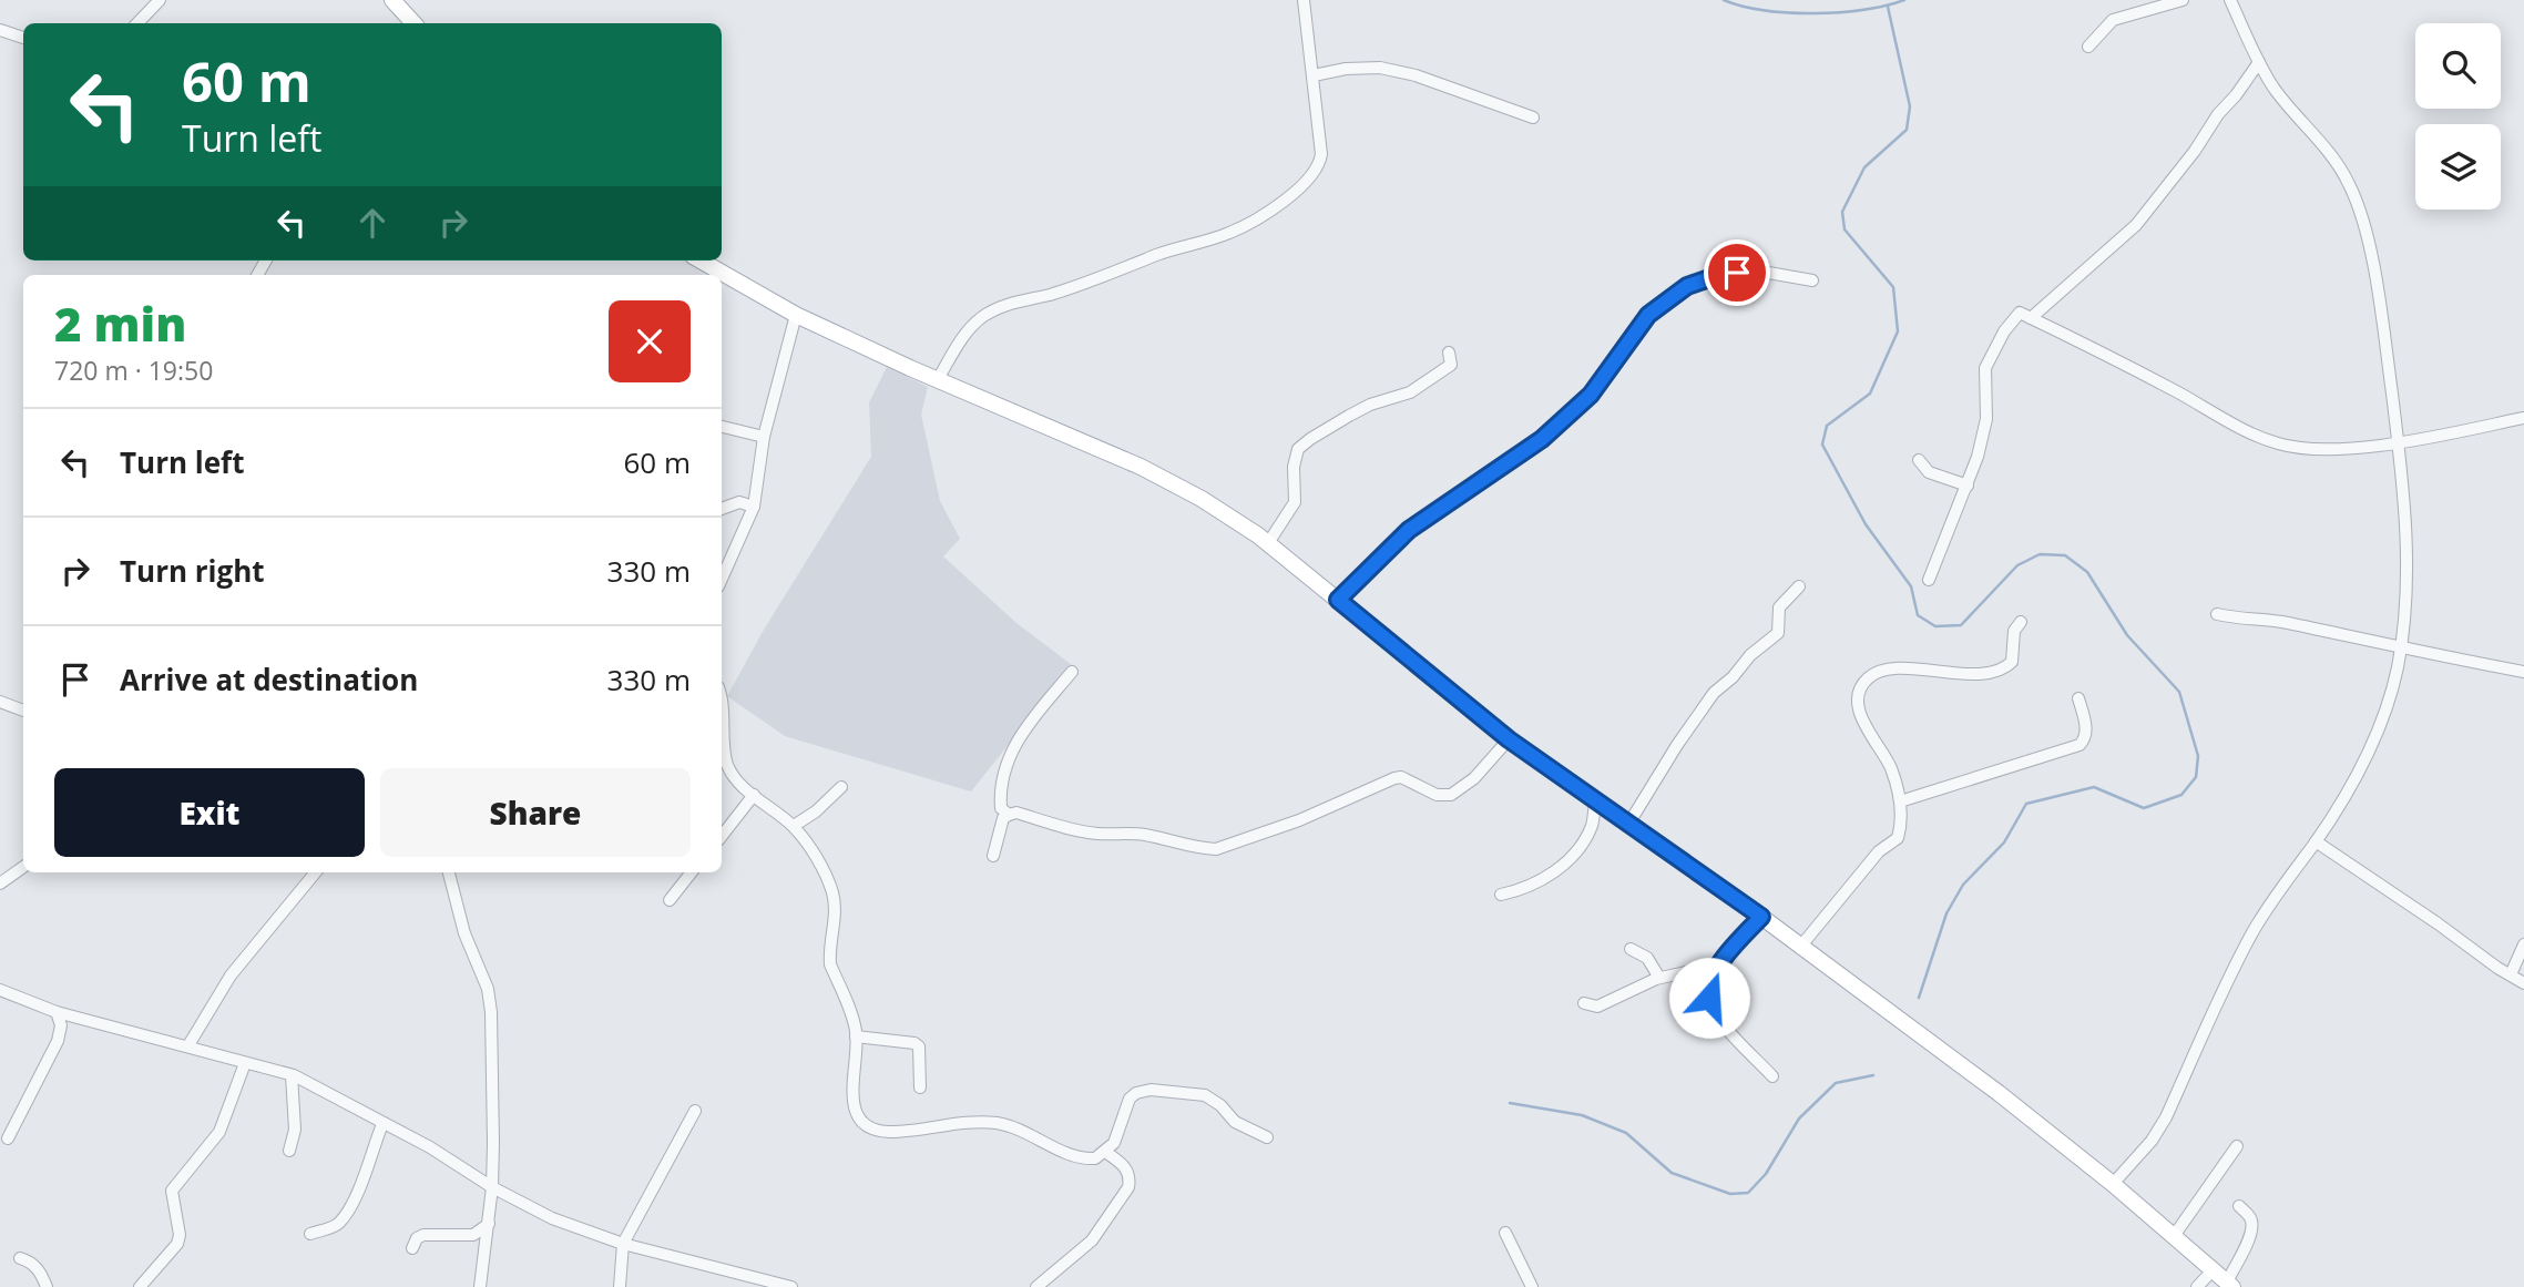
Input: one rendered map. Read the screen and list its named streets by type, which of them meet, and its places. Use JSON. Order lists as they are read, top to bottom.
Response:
{
  "page": {
    "turn": ["60 m", "Turn left"],
    "heading": ["2 min", "720 m · 19:50"],
    "list": [
      {
        "name": "Turn left",
        "value": "60 m"
      },
      {
        "name": "Turn right",
        "value": "330 m"
      },
      {
        "name": "Arrive at destination",
        "value": "330 m"
      }
    ],
    "buttons": ["Exit", "Share"]
  }
}
